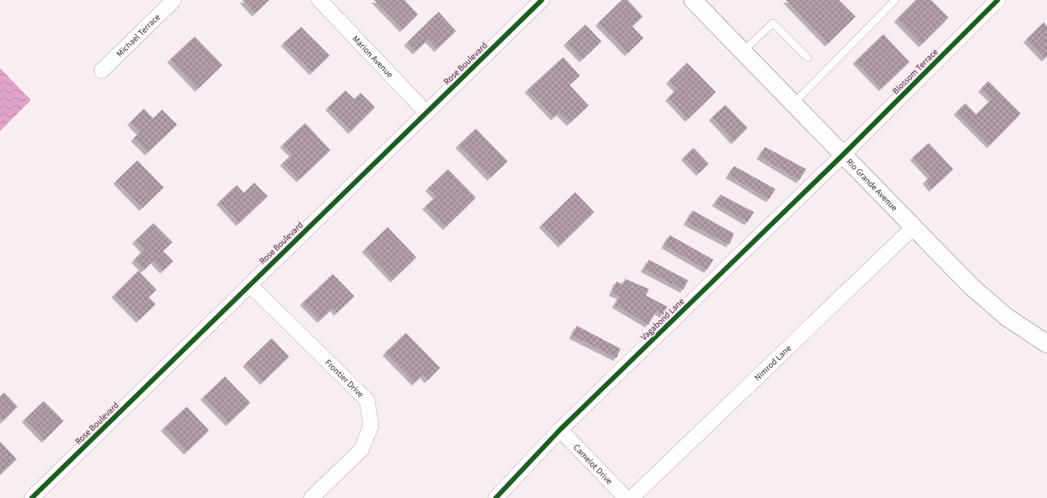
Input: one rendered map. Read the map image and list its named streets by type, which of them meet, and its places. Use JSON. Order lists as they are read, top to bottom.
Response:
{
  "streets": {
    "street": [
      "Michael Terrace",
      "Marion Avenue",
      "Rose Boulevard",
      "Blossom Terrace",
      "Rio Grande Avenue",
      "Vagabond Lane",
      "Nimrod Lane",
      "Frontier Drive",
      "Camelot Drive"
    ]
  },
  "crossings": [
    ["Marion Avenue", "Rose Boulevard"],
    ["Rose Boulevard", "Frontier Drive"],
    ["Blossom Terrace", "Rio Grande Avenue"],
    ["Blossom Terrace", "Vagabond Lane"],
    ["Rio Grande Avenue", "Vagabond Lane"],
    ["Rio Grande Avenue", "Nimrod Lane"],
    ["Vagabond Lane", "Camelot Drive"]
  ]
}
